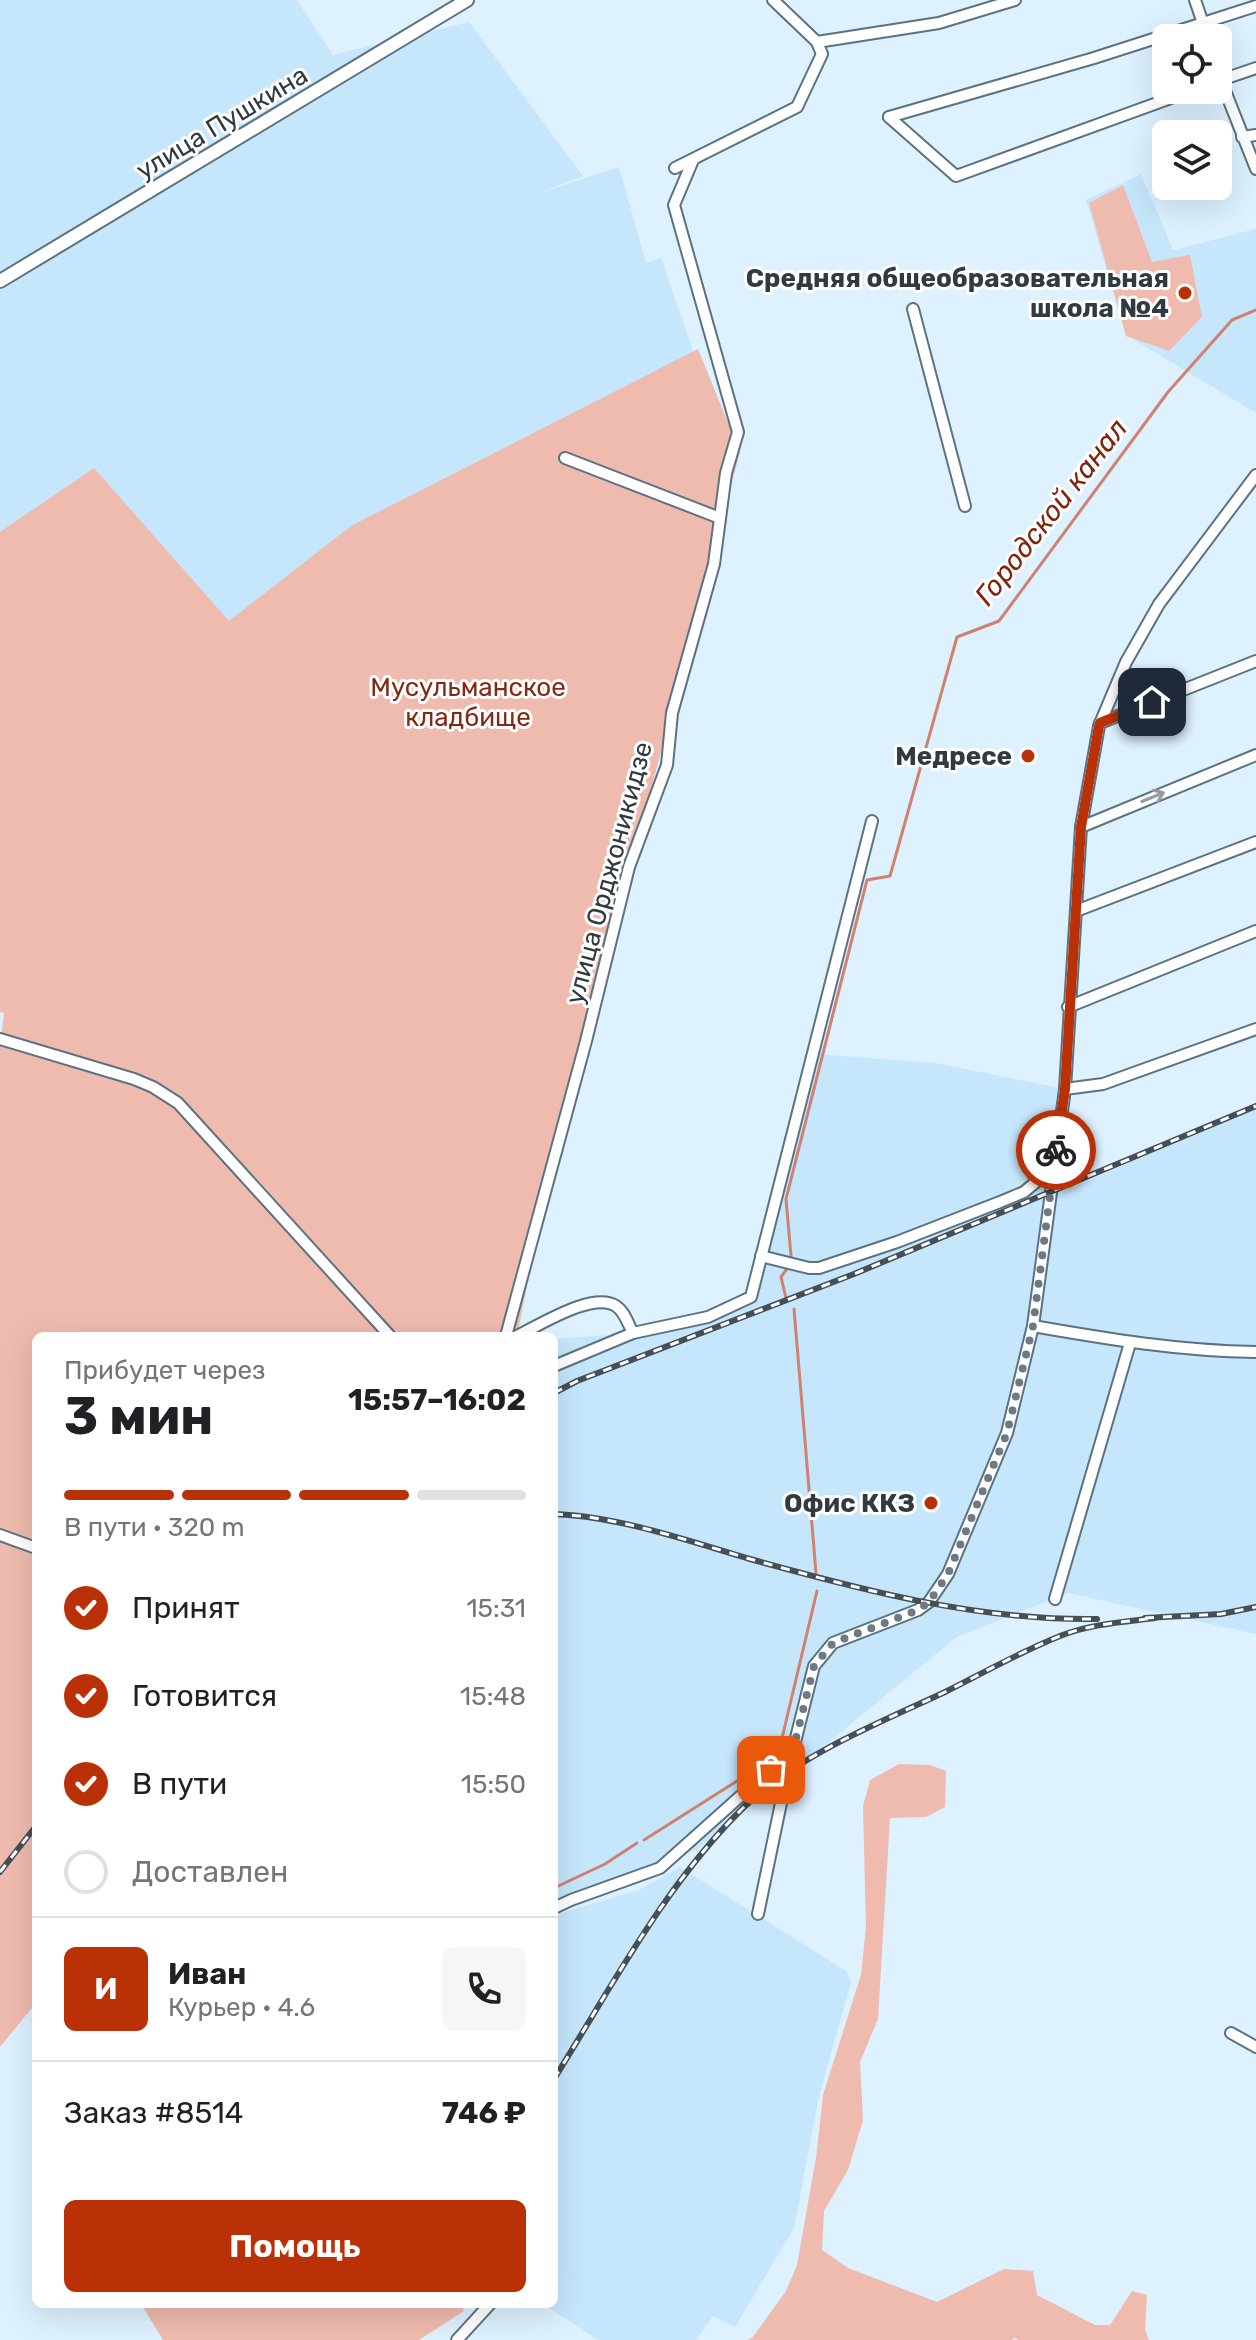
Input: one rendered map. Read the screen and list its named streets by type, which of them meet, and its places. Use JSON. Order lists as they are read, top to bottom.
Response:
{
  "streets": {
    "street": ["улица Пушкина", "улица Орджоникидзе"]
  },
  "water": ["Городской канал"],
  "parks": ["Мусульманское кладбище"],
  "places": ["Средняя общеобразовательная школа №4", "Медресе", "Офис ККЗ"],
  "page": {
    "heading": ["3 мин", "Прибудет через", "15:57–16:02"],
    "panel": [
      "Иван",
      "Курьер · 4.6",
      "Заказ #8514",
      "746 ₽"
    ],
    "bar": "В пути · 320 m",
    "list": [
      ["Принят", "15:31"],
      ["Готовится", "15:48"],
      ["В пути", "15:50"],
      "Доставлен"
    ],
    "round": "И",
    "buttons": "Помощь"
  }
}
